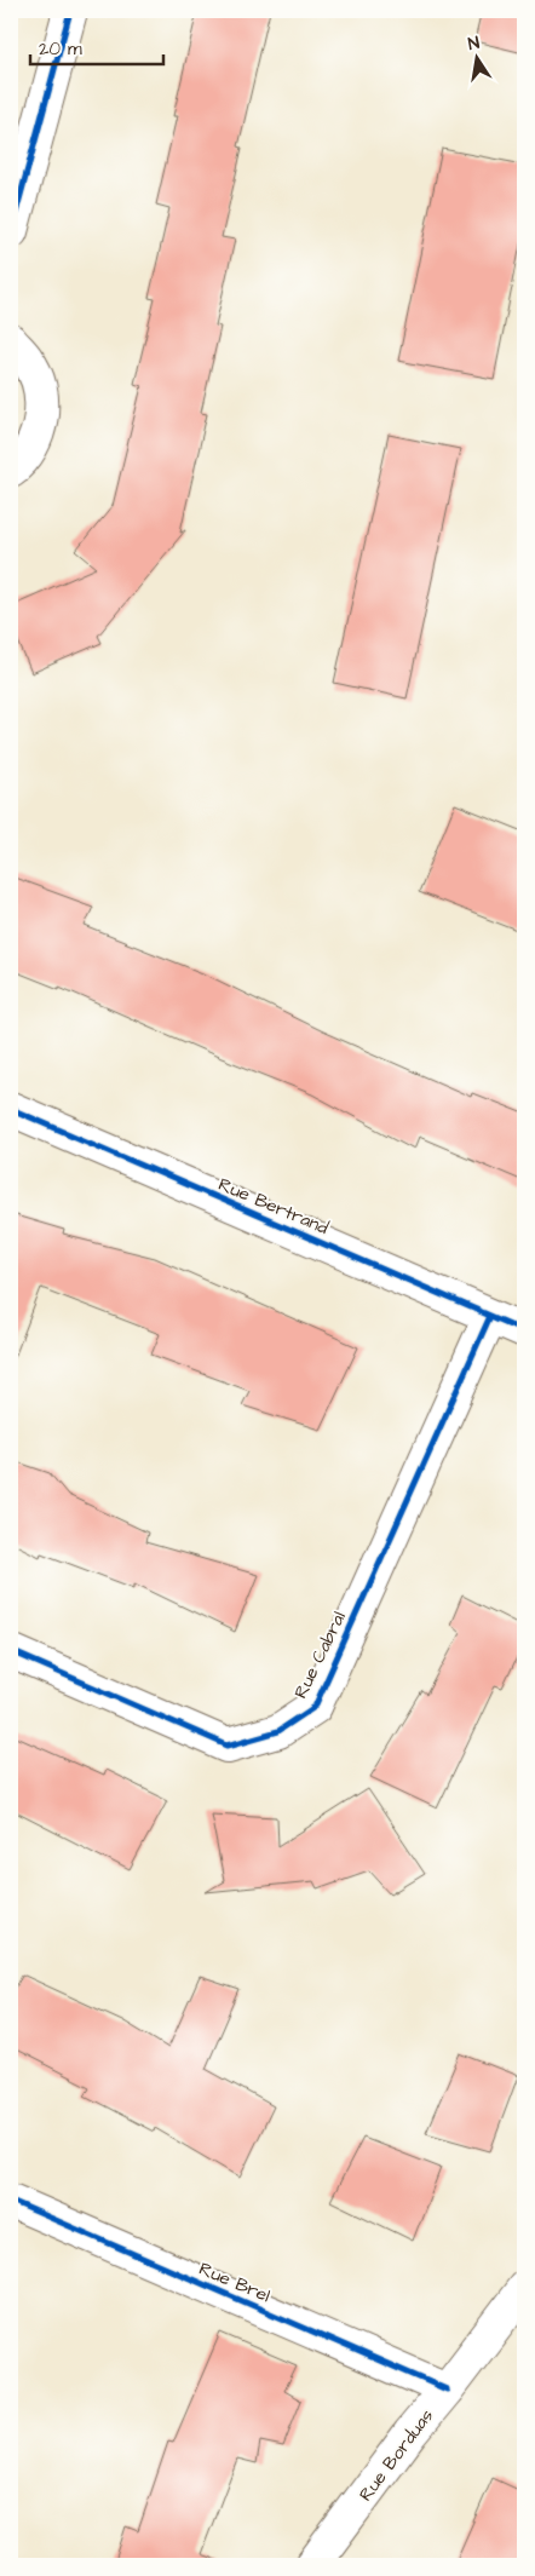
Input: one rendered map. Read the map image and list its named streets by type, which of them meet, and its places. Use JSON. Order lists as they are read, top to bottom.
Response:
{
  "streets": {
    "street": [
      "Rue Bertrand",
      "Rue Cabral",
      "Rue Brel",
      "Rue Borduas"
    ]
  },
  "crossings": [
    ["Rue Bertrand", "Rue Cabral"],
    ["Rue Brel", "Rue Borduas"]
  ],
  "scale_bar": "20 m",
  "north": "top"
}
